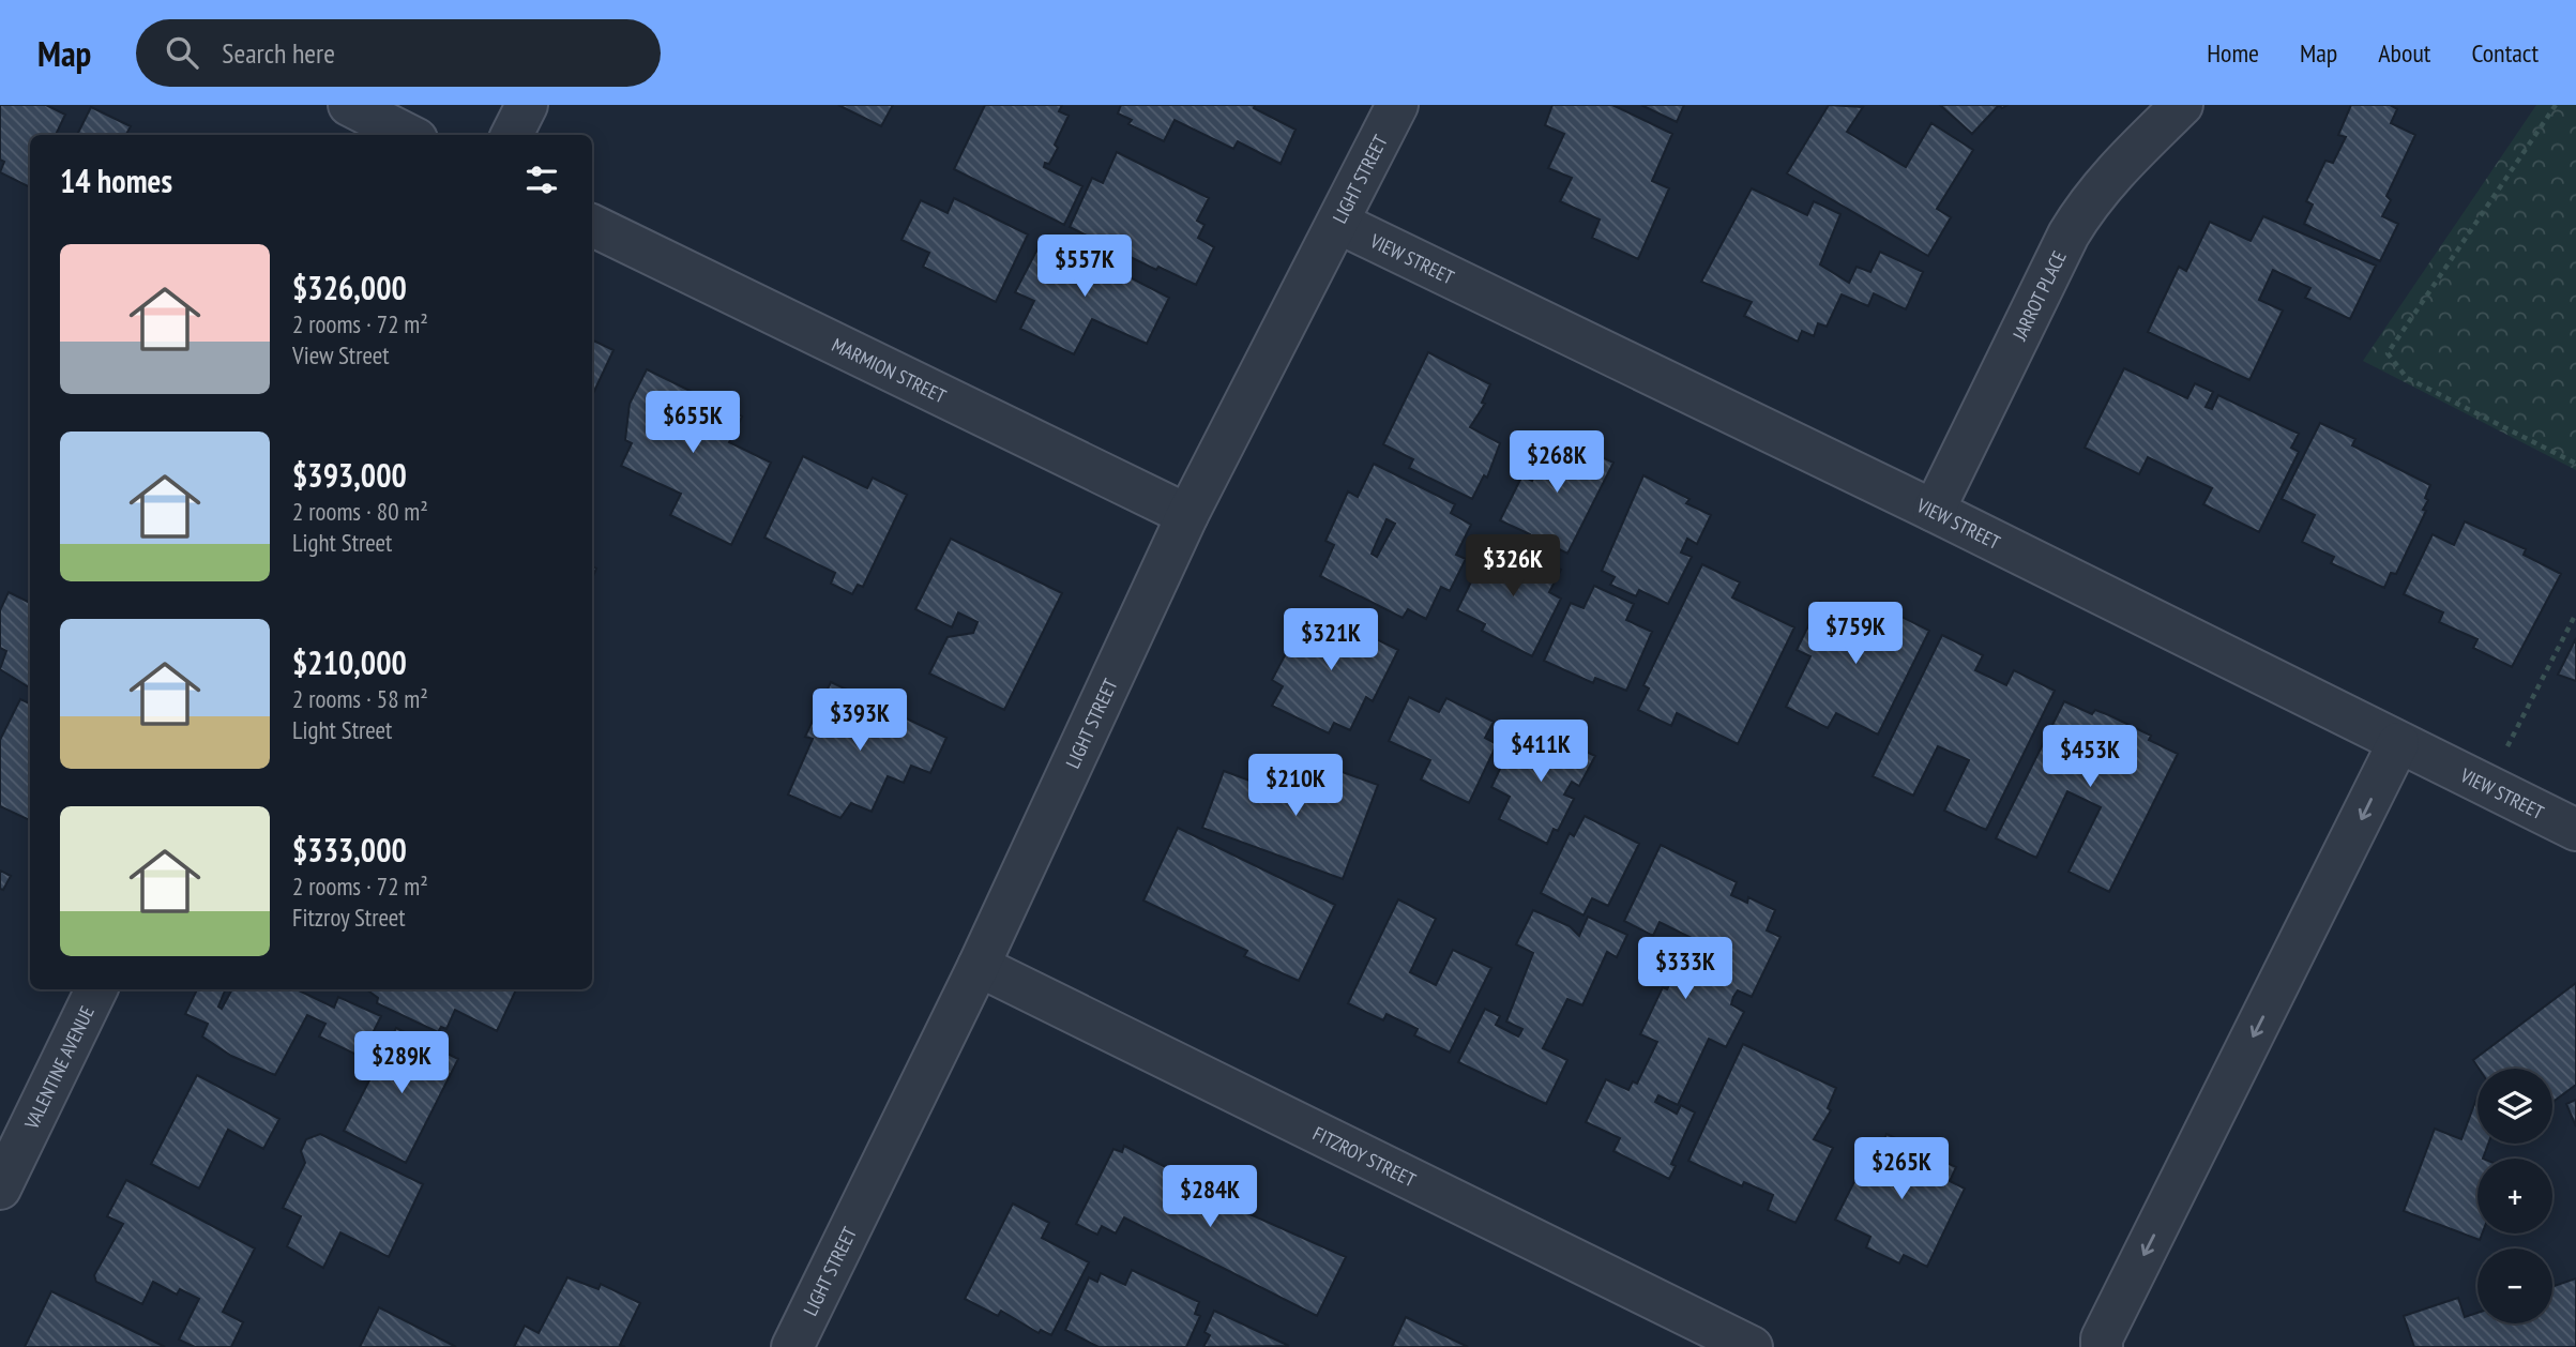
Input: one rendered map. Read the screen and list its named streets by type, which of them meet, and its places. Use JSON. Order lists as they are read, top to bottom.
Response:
{
  "streets": {
    "street": [
      "LIGHT STREET",
      "VIEW STREET",
      "JARROT PLACE",
      "MARMION STREET",
      "VALENTINE AVENUE",
      "FITZROY STREET"
    ]
  },
  "crossings": [
    ["LIGHT STREET", "VIEW STREET"],
    ["LIGHT STREET", "MARMION STREET"],
    ["LIGHT STREET", "FITZROY STREET"],
    ["VIEW STREET", "JARROT PLACE"]
  ],
  "page": {
    "header": "Map",
    "search": "Search here",
    "nav": [
      "Home",
      "Map",
      "About",
      "Contact"
    ],
    "heading": "14 homes",
    "list": [
      {
        "name": "$326,000",
        "note": "2 rooms · 72 m² · View Street"
      },
      {
        "name": "$393,000",
        "note": "2 rooms · 80 m² · Light Street"
      },
      {
        "name": "$210,000",
        "note": "2 rooms · 58 m² · Light Street"
      },
      {
        "name": "$333,000",
        "note": "2 rooms · 72 m² · Fitzroy Street"
      }
    ],
    "price": [
      "$557K",
      "$655K",
      "$268K",
      "$326K",
      "$759K",
      "$321K",
      "$393K",
      "$411K",
      "$453K",
      "$210K",
      "$333K",
      "$289K",
      "$265K",
      "$284K"
    ],
    "map_buttons": ["+", "−"]
  }
}
